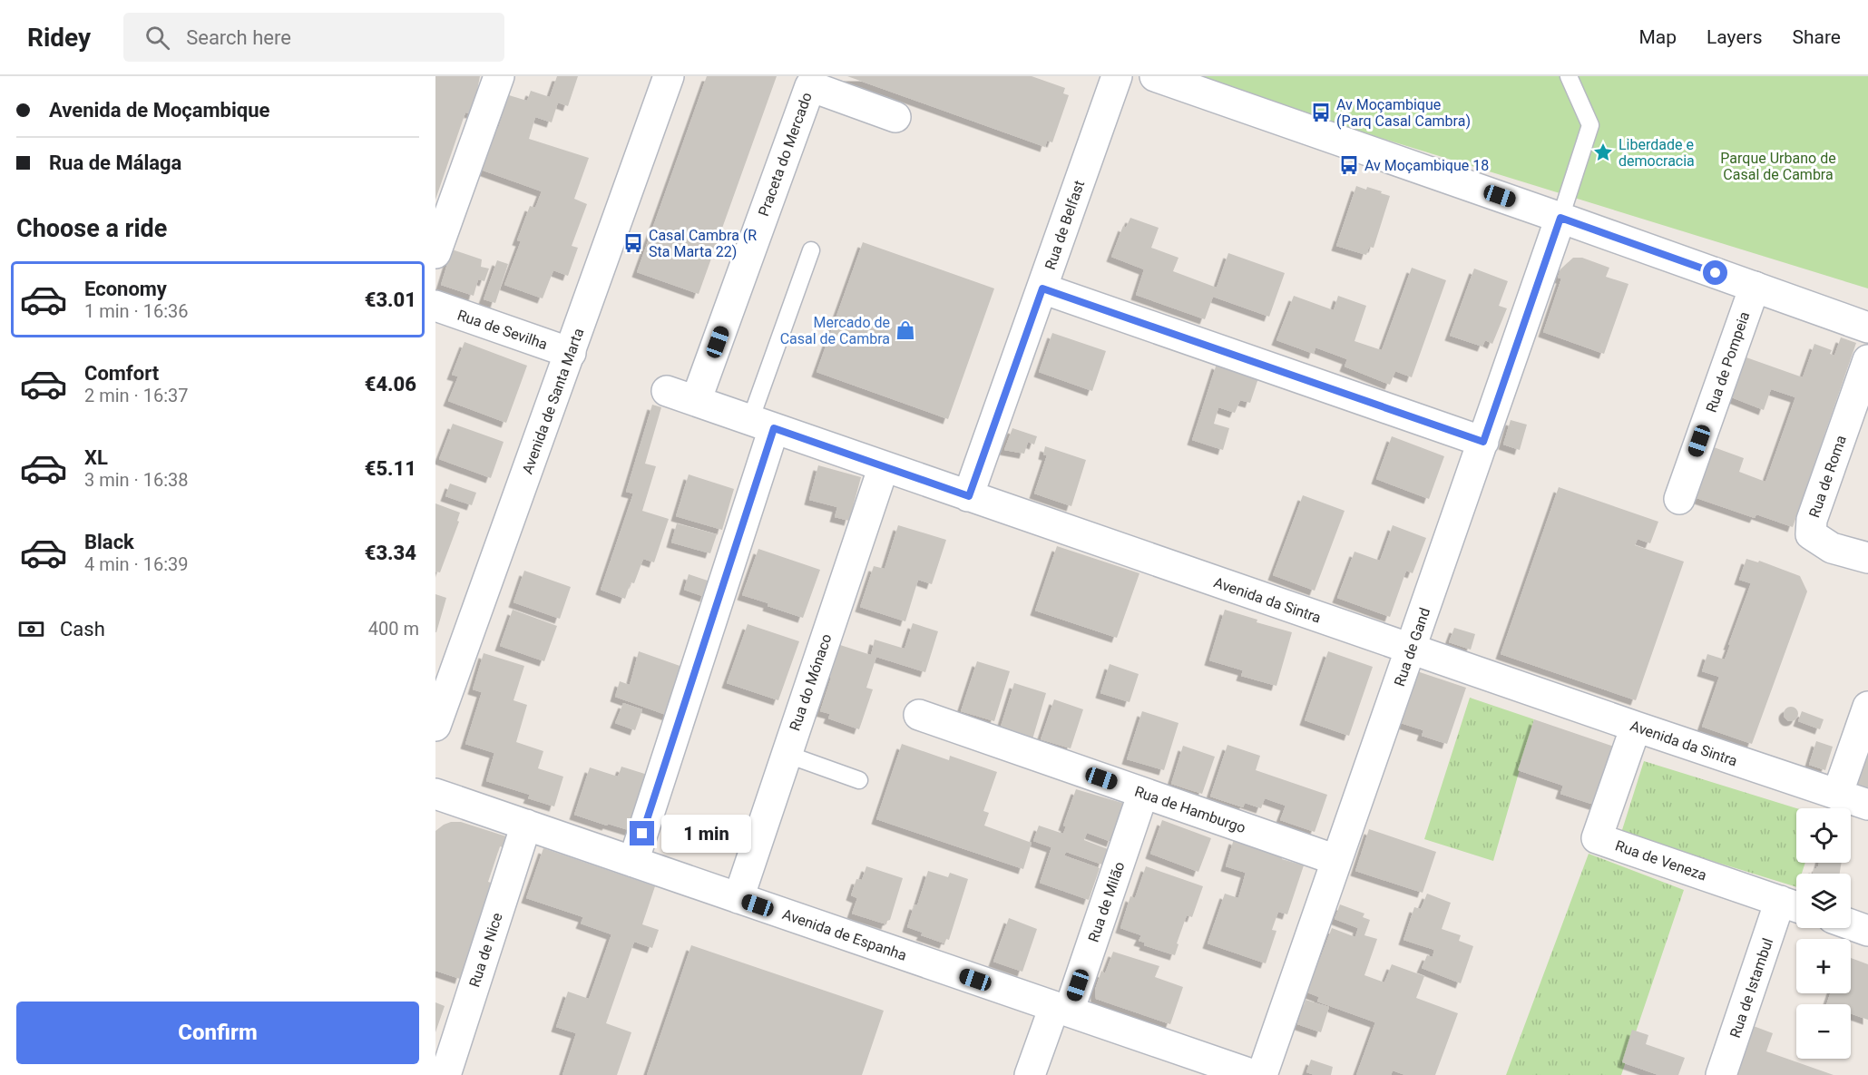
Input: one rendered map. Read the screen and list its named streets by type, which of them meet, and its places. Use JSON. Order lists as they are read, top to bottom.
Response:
{
  "streets": {
    "street": [
      "Praceta do Mercado",
      "Rua de Belfast",
      "Rua de Sevilha",
      "Rua de Pompeia",
      "Avenida de Santa Marta",
      "Rua de Roma",
      "Avenida da Sintra",
      "Rua de Gand",
      "Rua do Mónaco",
      "Rua de Hamburgo",
      "Rua de Veneza",
      "Rua de Milão",
      "Avenida de Espanha",
      "Rua de Nice",
      "Rua de Istambul"
    ]
  },
  "crossings": [
    ["Praceta do Mercado", "Avenida da Sintra"],
    ["Rua de Belfast", "Avenida da Sintra"],
    ["Rua de Sevilha", "Avenida de Santa Marta"],
    ["Avenida da Sintra", "Rua de Gand"],
    ["Avenida da Sintra", "Rua do Mónaco"],
    ["Avenida da Sintra", "Rua de Veneza"],
    ["Rua de Gand", "Rua de Hamburgo"],
    ["Rua do Mónaco", "Avenida de Espanha"],
    ["Rua de Hamburgo", "Rua de Milão"],
    ["Rua de Veneza", "Rua de Istambul"],
    ["Rua de Milão", "Avenida de Espanha"],
    ["Avenida de Espanha", "Rua de Nice"]
  ],
  "parks": ["Parque Urbano de Casal de Cambra"],
  "places": {
    "bus stop": ["Av Moçambique (Parq Casal Cambra)", "Av Moçambique 18", "Casal Cambra (R Sta Marta 22)"],
    "place": ["Liberdade e democracia"],
    "shop": ["Mercado de Casal de Cambra"]
  },
  "page": {
    "header": "Ridey",
    "search": "Search here",
    "nav": ["Map", "Layers", "Share"],
    "banner": ["Avenida de Moçambique", "Rua de Málaga"],
    "heading": "Choose a ride",
    "list": [
      {
        "name": "Economy",
        "note": "1 min · 16:36",
        "value": "€3.01"
      },
      {
        "name": "Comfort",
        "note": "2 min · 16:37",
        "value": "€4.06"
      },
      {
        "name": "XL",
        "note": "3 min · 16:38",
        "value": "€5.11"
      },
      {
        "name": "Black",
        "note": "4 min · 16:39",
        "value": "€3.34"
      }
    ],
    "pay": ["Cash", "400 m"],
    "map_buttons": ["+", "−"],
    "bubble": "1 min",
    "buttons": "Confirm"
  }
}
